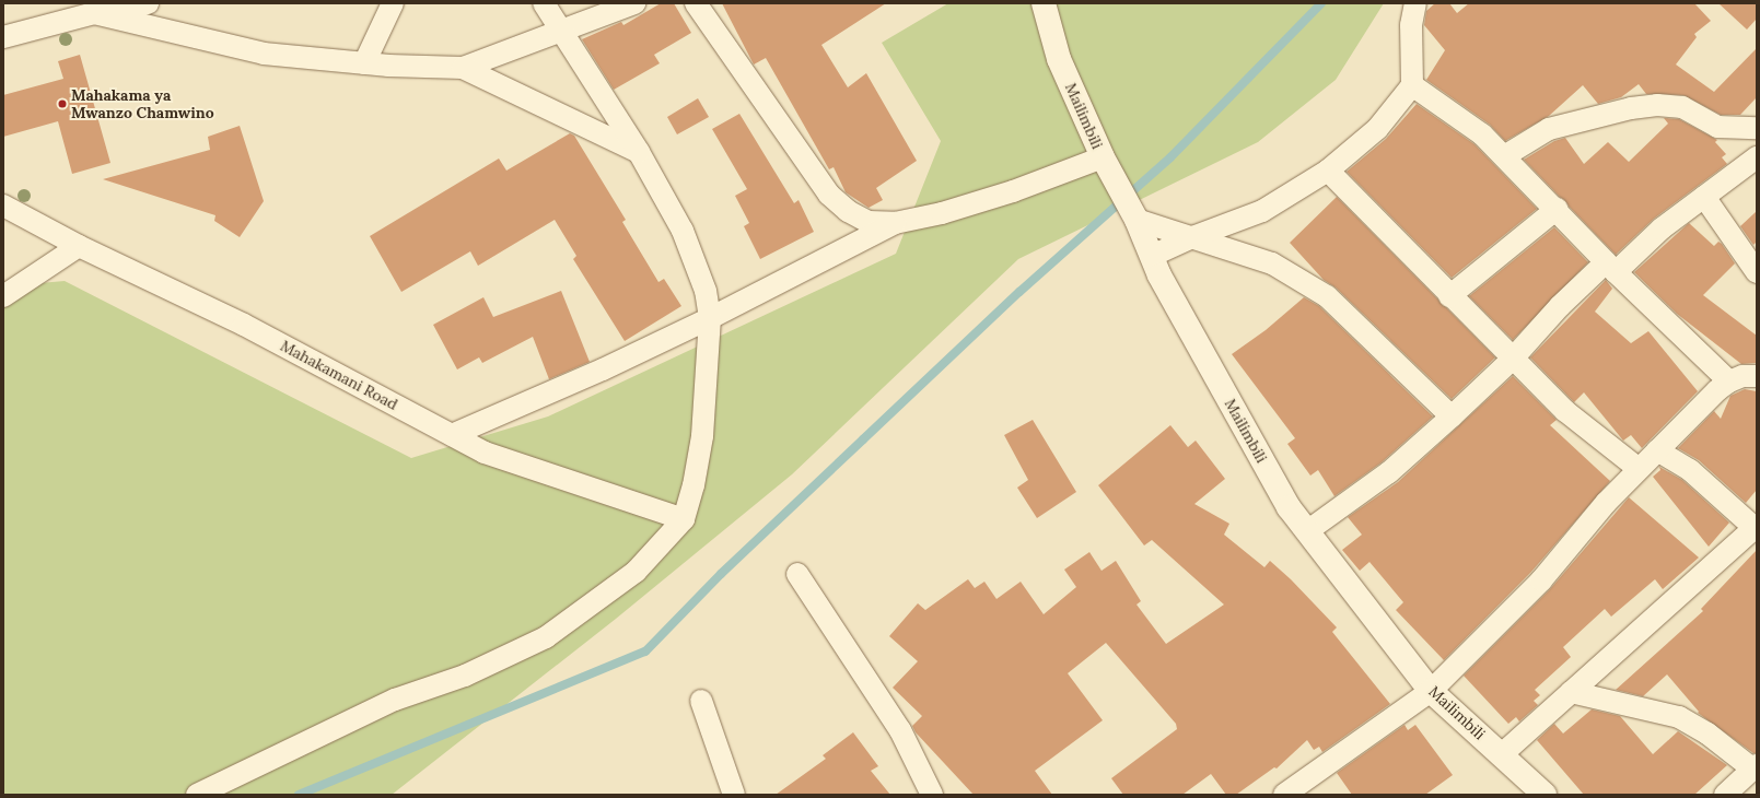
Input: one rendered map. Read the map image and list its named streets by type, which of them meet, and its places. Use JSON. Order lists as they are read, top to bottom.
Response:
{
  "streets": {
    "street": ["Mailimbili", "Mahakamani Road"]
  },
  "places": ["Mahakama ya Mwanzo Chamwino"]
}
